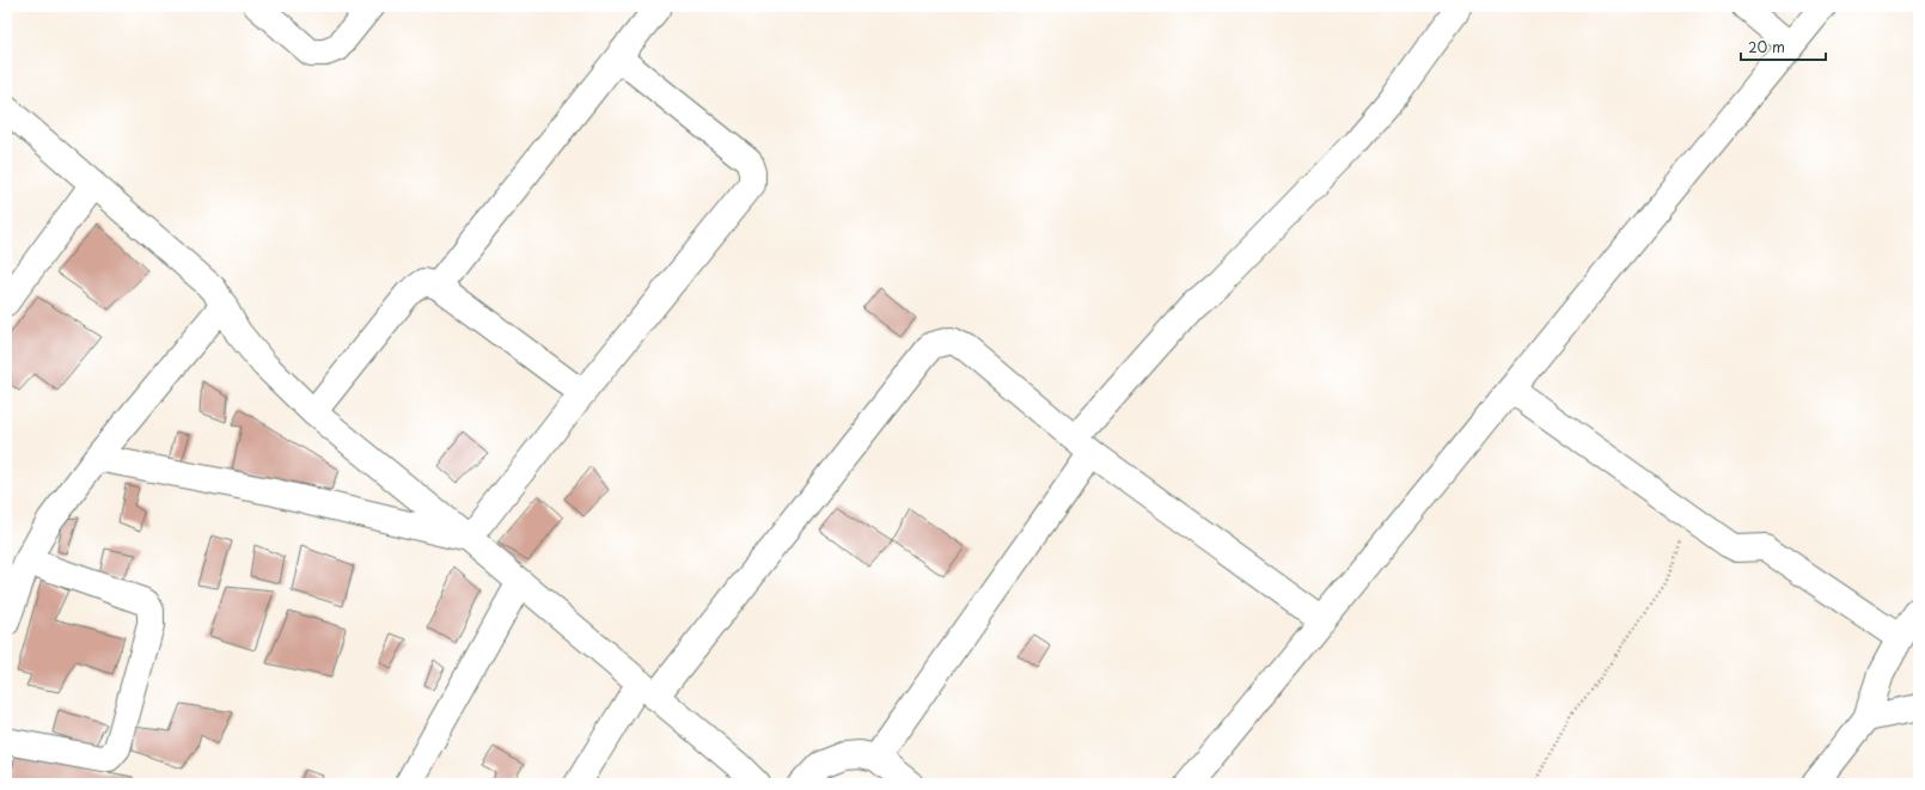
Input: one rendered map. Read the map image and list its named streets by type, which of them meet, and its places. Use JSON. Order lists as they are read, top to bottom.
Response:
{
  "scale_bar": "20 m"
}
